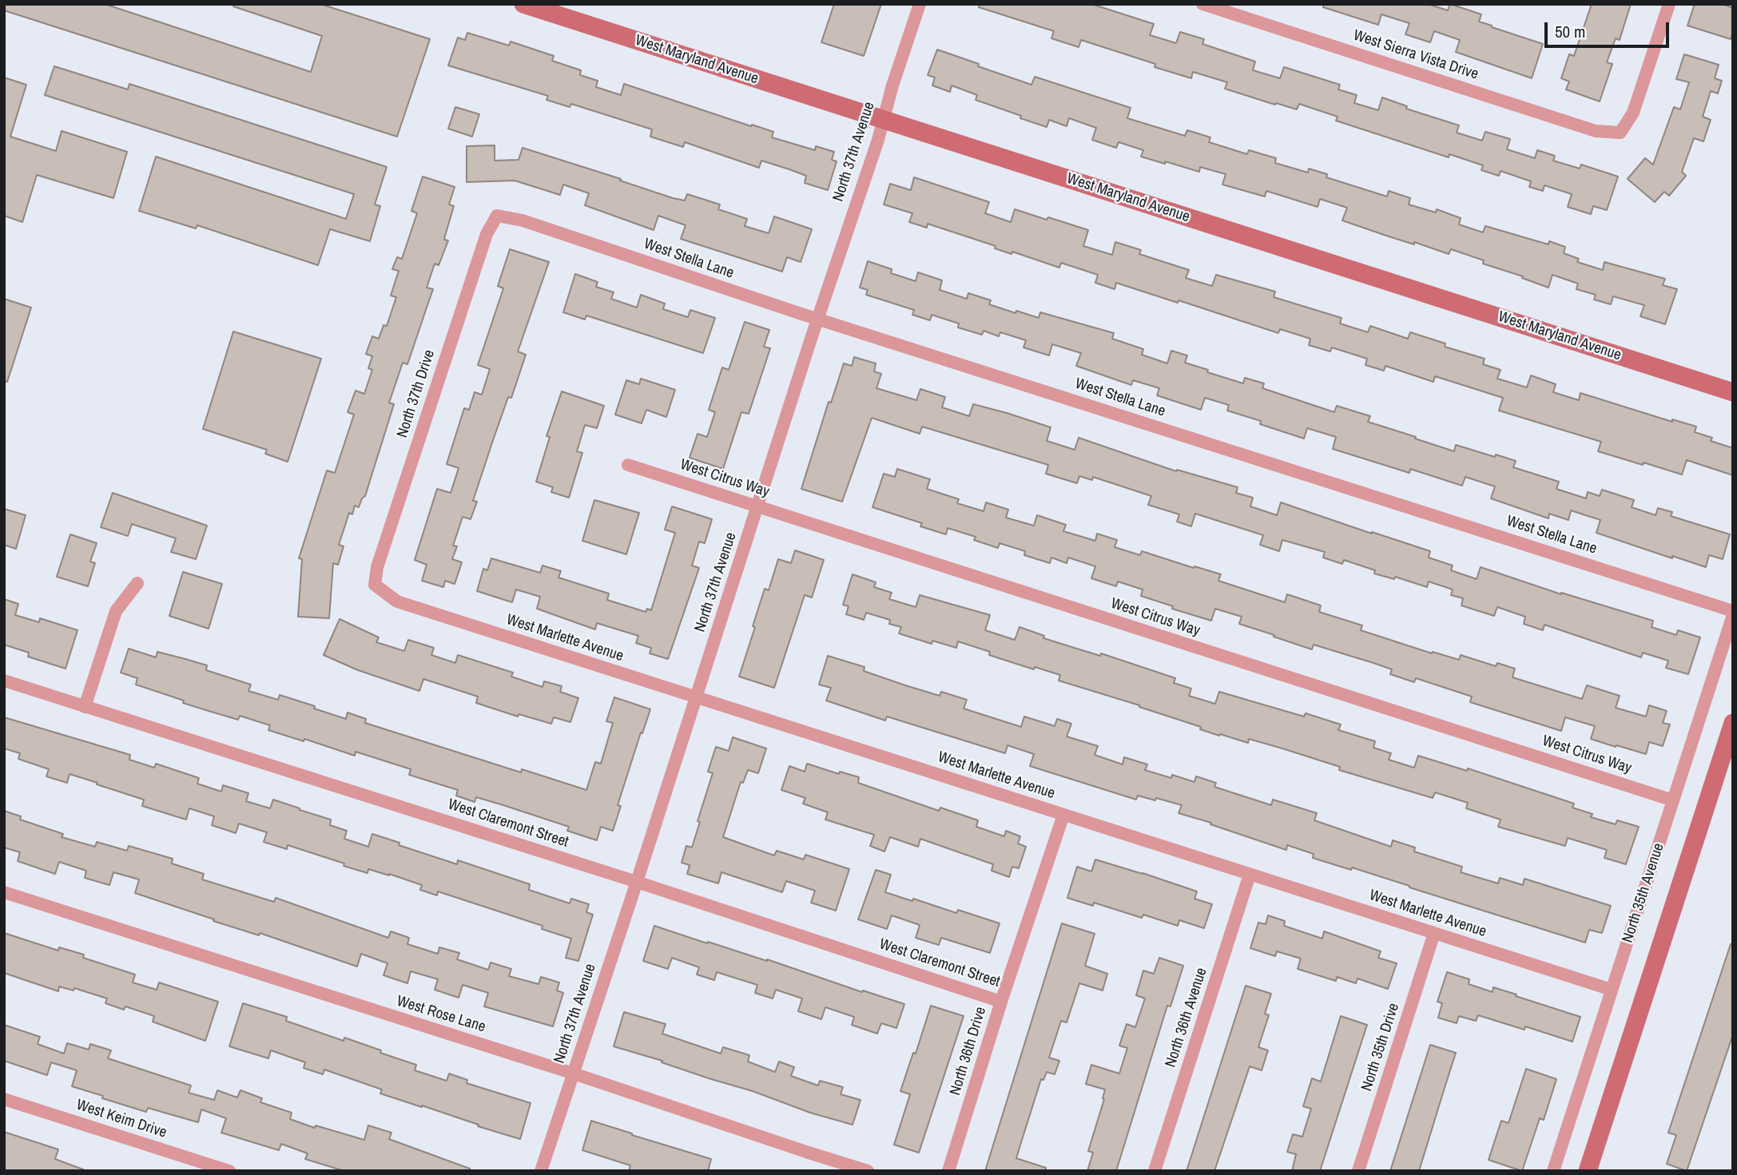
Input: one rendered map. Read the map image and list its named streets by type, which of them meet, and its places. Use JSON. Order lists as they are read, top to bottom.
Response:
{
  "streets": {
    "street": [
      "West Sierra Vista Drive",
      "West Maryland Avenue",
      "North 37th Avenue",
      "West Stella Lane",
      "North 37th Drive",
      "West Citrus Way",
      "West Marlette Avenue",
      "West Claremont Street",
      "North 35th Avenue",
      "West Rose Lane",
      "North 36th Avenue",
      "North 35th Drive",
      "North 36th Drive",
      "West Keim Drive"
    ]
  },
  "crossings": [
    ["West Maryland Avenue", "North 37th Avenue"],
    ["North 37th Avenue", "West Stella Lane"],
    ["North 37th Avenue", "West Citrus Way"],
    ["North 37th Avenue", "West Marlette Avenue"],
    ["North 37th Avenue", "West Claremont Street"],
    ["North 37th Avenue", "West Rose Lane"],
    ["West Stella Lane", "North 37th Drive"],
    ["West Stella Lane", "North 35th Avenue"],
    ["North 37th Drive", "West Marlette Avenue"],
    ["West Citrus Way", "North 35th Avenue"],
    ["West Marlette Avenue", "North 35th Avenue"],
    ["West Marlette Avenue", "North 36th Avenue"],
    ["West Marlette Avenue", "North 35th Drive"],
    ["West Marlette Avenue", "North 36th Drive"],
    ["West Claremont Street", "North 36th Drive"]
  ],
  "scale_bar": "50 m"
}
